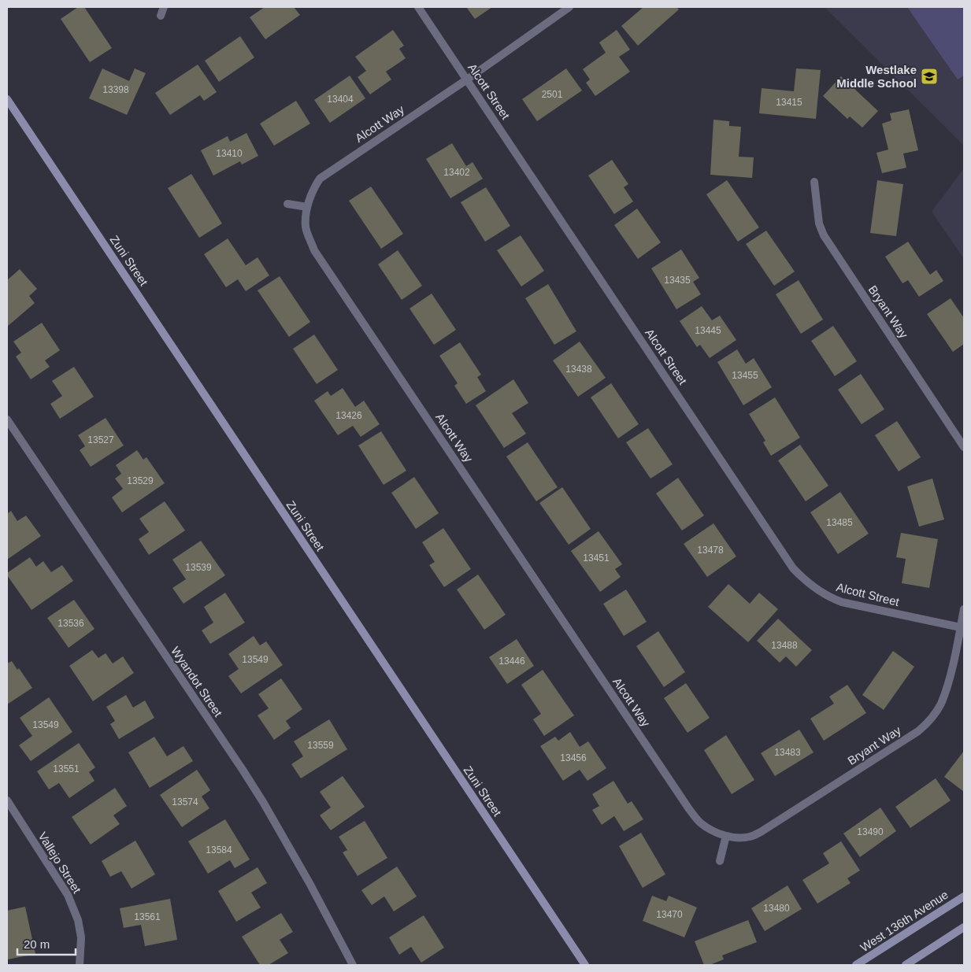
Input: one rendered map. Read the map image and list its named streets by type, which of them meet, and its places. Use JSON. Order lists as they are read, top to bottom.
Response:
{
  "streets": {
    "main road": ["Zuni Street", "West 136th Avenue"],
    "street": [
      "Alcott Street",
      "Alcott Way",
      "Bryant Way",
      "Wyandot Street",
      "Vallejo Street"
    ]
  },
  "crossings": [
    ["Alcott Street", "Alcott Way"],
    ["Alcott Street", "Bryant Way"],
    ["Alcott Way", "Bryant Way"]
  ],
  "places": {
    "school or university": ["Westlake Middle School"]
  },
  "house_numbers": [
    "13398",
    "2501",
    "13404",
    "13415",
    "13410",
    "13402",
    "13435",
    "13445",
    "13438",
    "13455",
    "13426",
    "13527",
    "13529",
    "13485",
    "13478",
    "13451",
    "13539",
    "13536",
    "13488",
    "13549",
    "13446",
    "13549",
    "13559",
    "13483",
    "13456",
    "13551",
    "13574",
    "13490",
    "13584",
    "13480",
    "13470",
    "13561"
  ],
  "scale_bar": "20 m"
}
